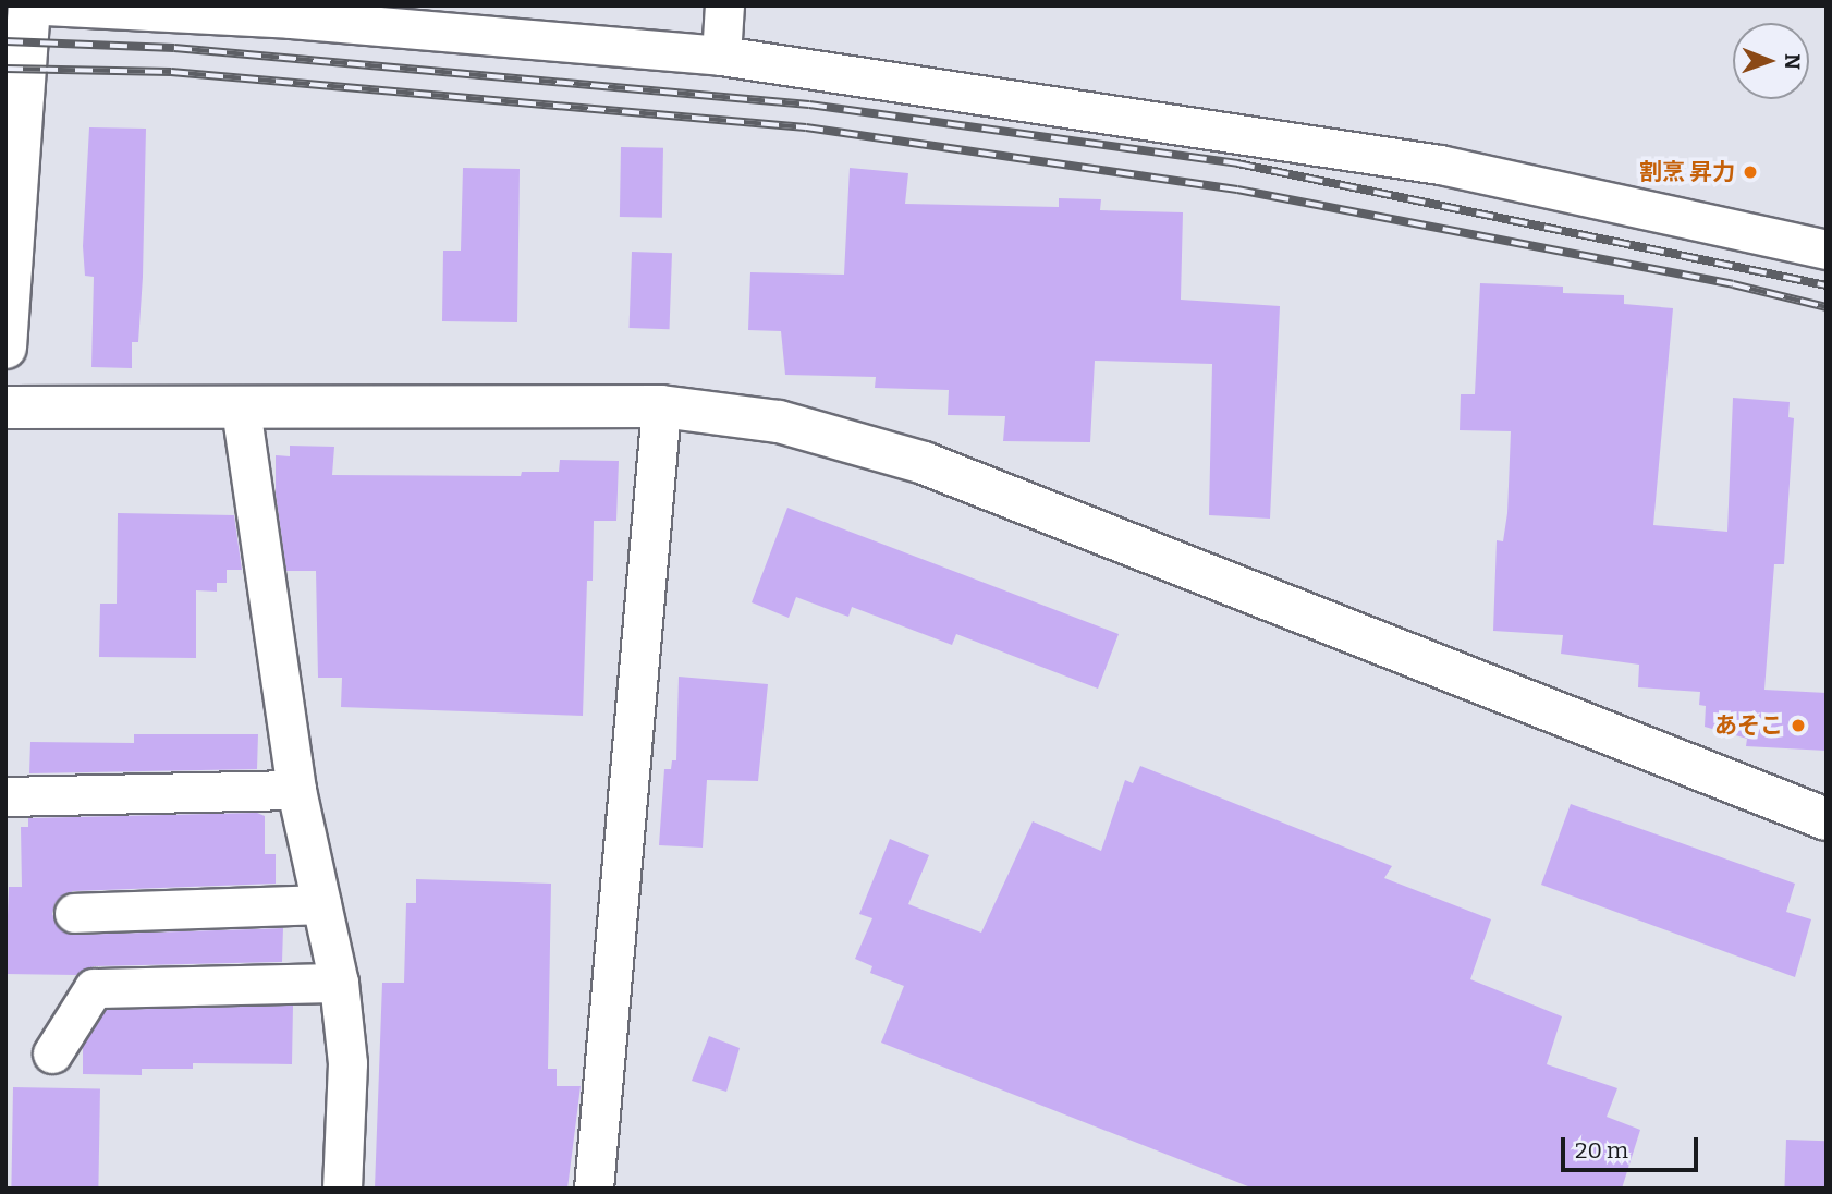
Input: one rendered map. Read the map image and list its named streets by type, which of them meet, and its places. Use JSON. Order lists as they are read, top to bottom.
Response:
{
  "places": ["割烹 昇力", "あそこ"],
  "scale_bar": "20 m",
  "north": "right"
}
